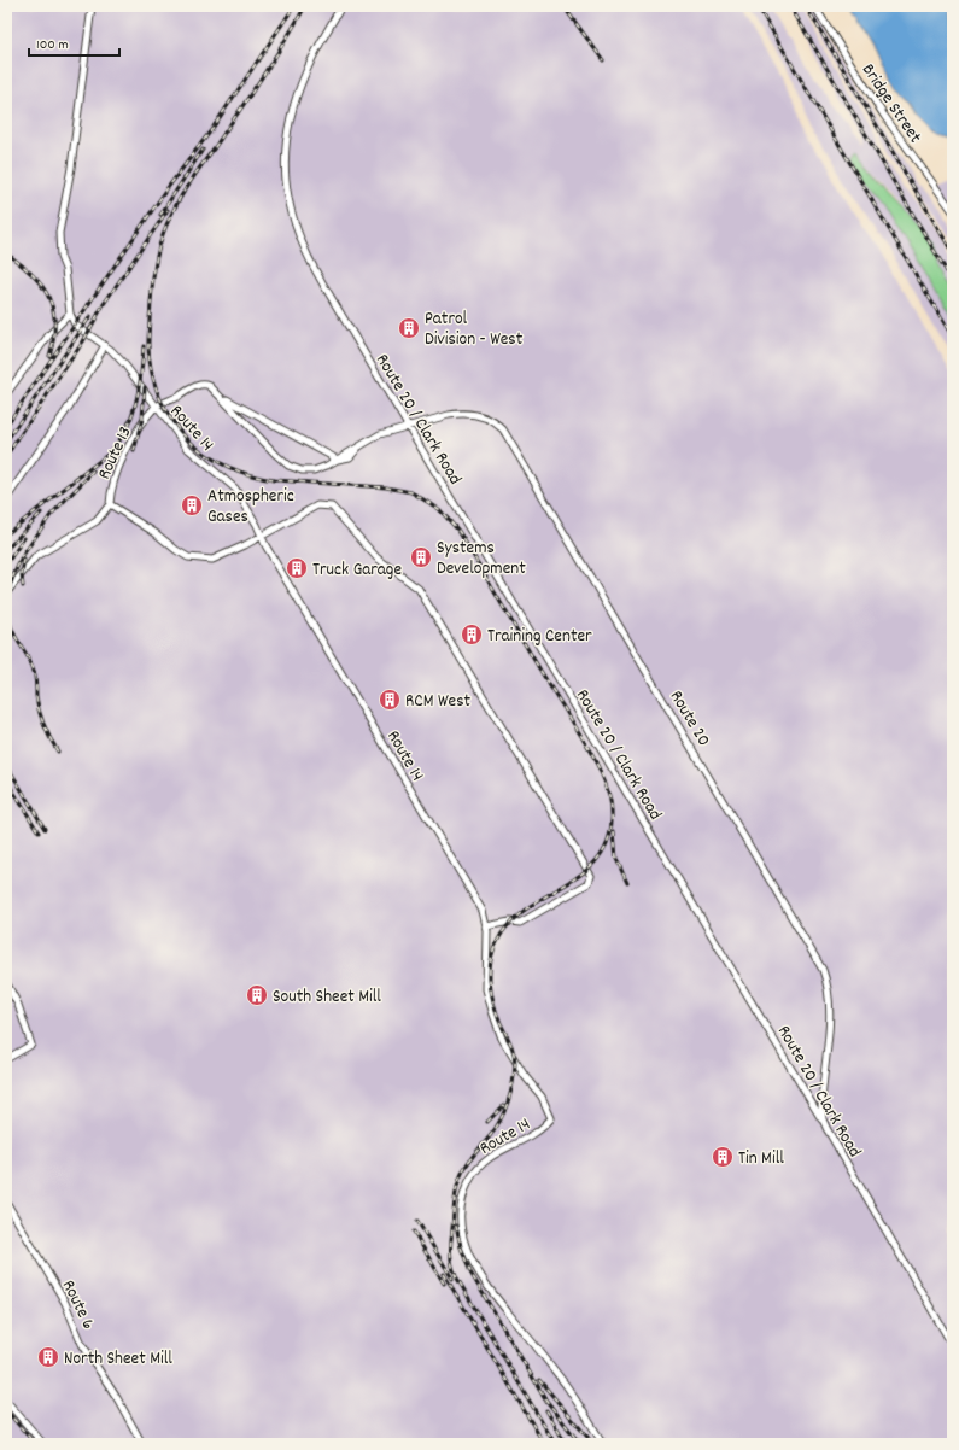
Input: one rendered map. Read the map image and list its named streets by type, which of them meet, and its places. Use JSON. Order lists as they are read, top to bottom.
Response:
{
  "streets": {
    "street": [
      "Bridge Street",
      "Route 20 / Clark Road",
      "Route 14",
      "Route 13",
      "Route 20",
      "Route 6"
    ]
  },
  "crossings": [
    ["Route 20 / Clark Road", "Route 13"],
    ["Route 20 / Clark Road", "Route 20"],
    ["Route 14", "Route 13"],
    ["Route 13", "Route 20"]
  ],
  "places": {
    "building": [
      "Patrol Division - West",
      "Atmospheric Gases",
      "Systems Development",
      "Truck Garage",
      "Training Center",
      "RCM West",
      "South Sheet Mill",
      "Tin Mill",
      "North Sheet Mill"
    ]
  },
  "scale_bar": "100 m"
}
